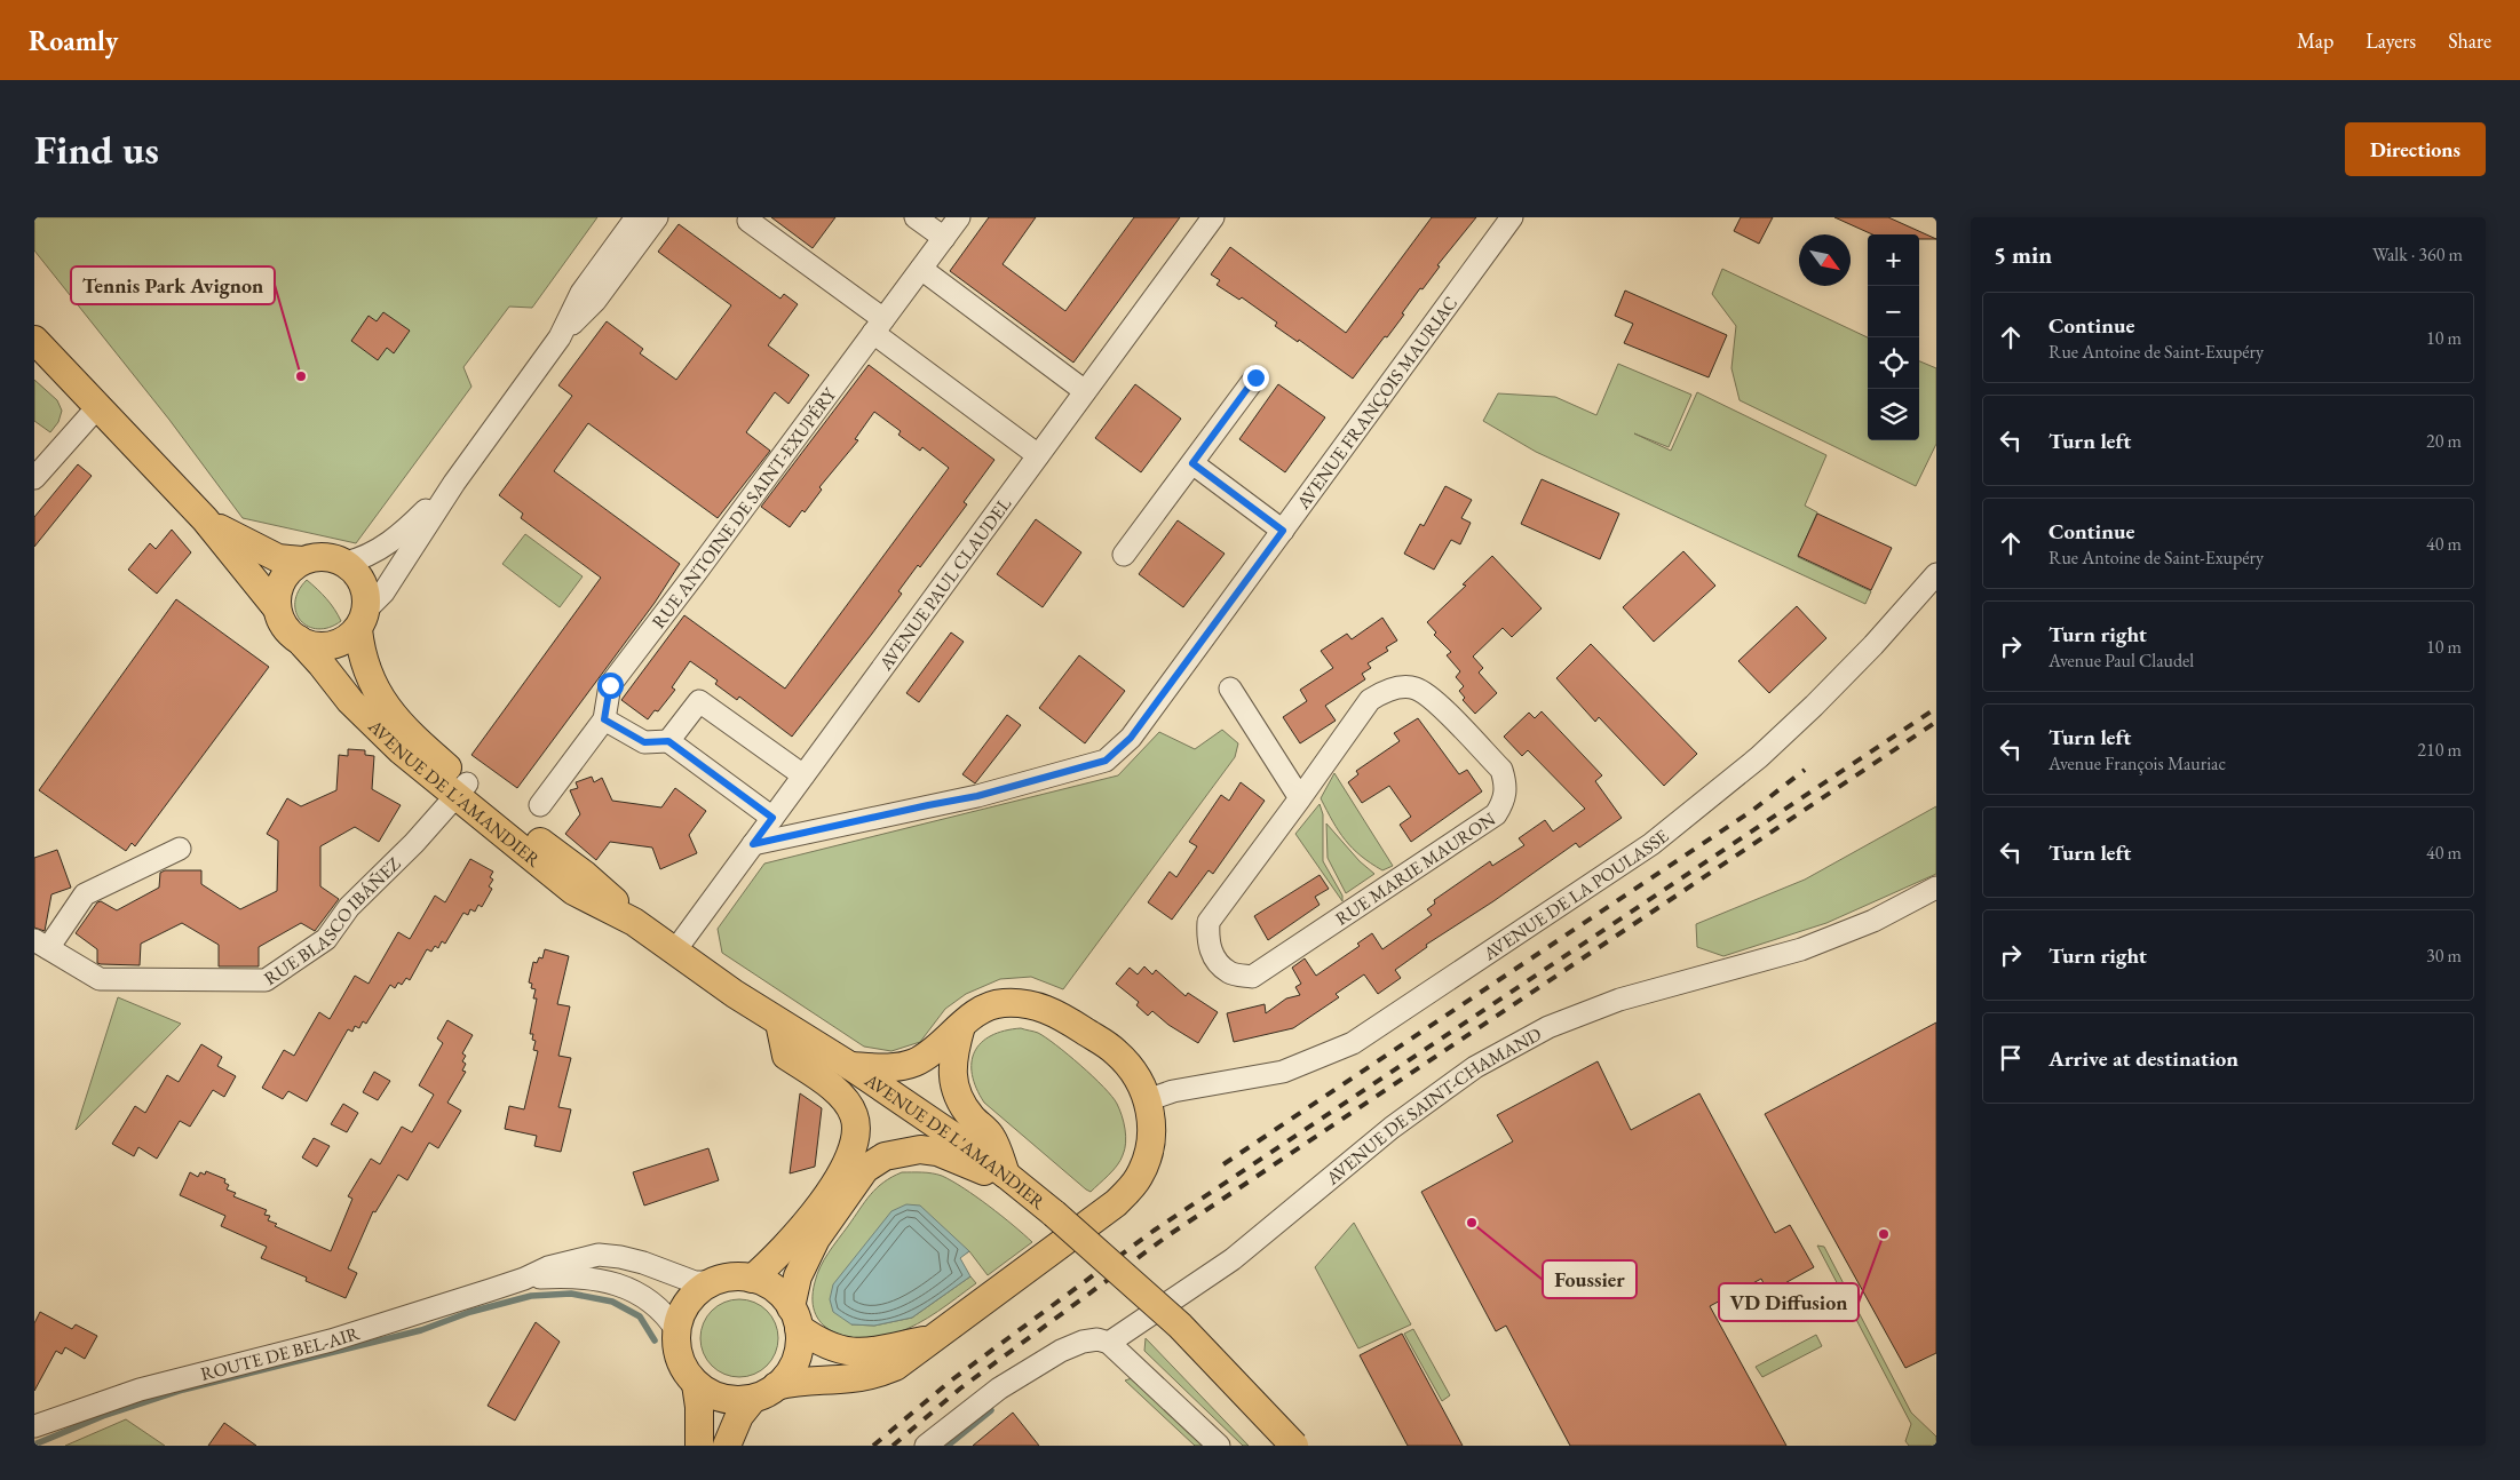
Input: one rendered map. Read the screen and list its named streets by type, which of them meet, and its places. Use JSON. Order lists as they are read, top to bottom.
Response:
{
  "streets": {
    "main road": ["AVENUE DE L'AMANDIER"],
    "street": [
      "AVENUE FRANÇOIS MAURIAC",
      "RUE ANTOINE DE SAINT-EXUPÉRY",
      "AVENUE PAUL CLAUDEL",
      "RUE MARIE MAURON",
      "AVENUE DE LA POULASSE",
      "RUE BLASCO IBÁÑEZ",
      "AVENUE DE SAINT-CHAMAND",
      "ROUTE DE BEL-AIR"
    ]
  },
  "crossings": [
    ["AVENUE FRANÇOIS MAURIAC", "AVENUE PAUL CLAUDEL"],
    ["AVENUE PAUL CLAUDEL", "AVENUE DE L'AMANDIER"],
    ["AVENUE DE L'AMANDIER", "RUE BLASCO IBÁÑEZ"]
  ],
  "places": ["Tennis Park Avignon", "Foussier", "VD Diffusion"],
  "north": "bottom right",
  "page": {
    "header": "Roamly",
    "nav": ["Map", "Layers", "Share"],
    "buttons": "Directions",
    "title": "Find us",
    "heading": ["5 min", "Walk · 360 m"],
    "map_buttons": ["+", "−"],
    "list": [
      ["Continue", "Rue Antoine de Saint-Exupéry", "10 m"],
      ["Turn left", "20 m"],
      ["Continue", "Rue Antoine de Saint-Exupéry", "40 m"],
      ["Turn right", "Avenue Paul Claudel", "10 m"],
      ["Turn left", "Avenue François Mauriac", "210 m"],
      ["Turn left", "40 m"],
      ["Turn right", "30 m"],
      "Arrive at destination"
    ]
  }
}
